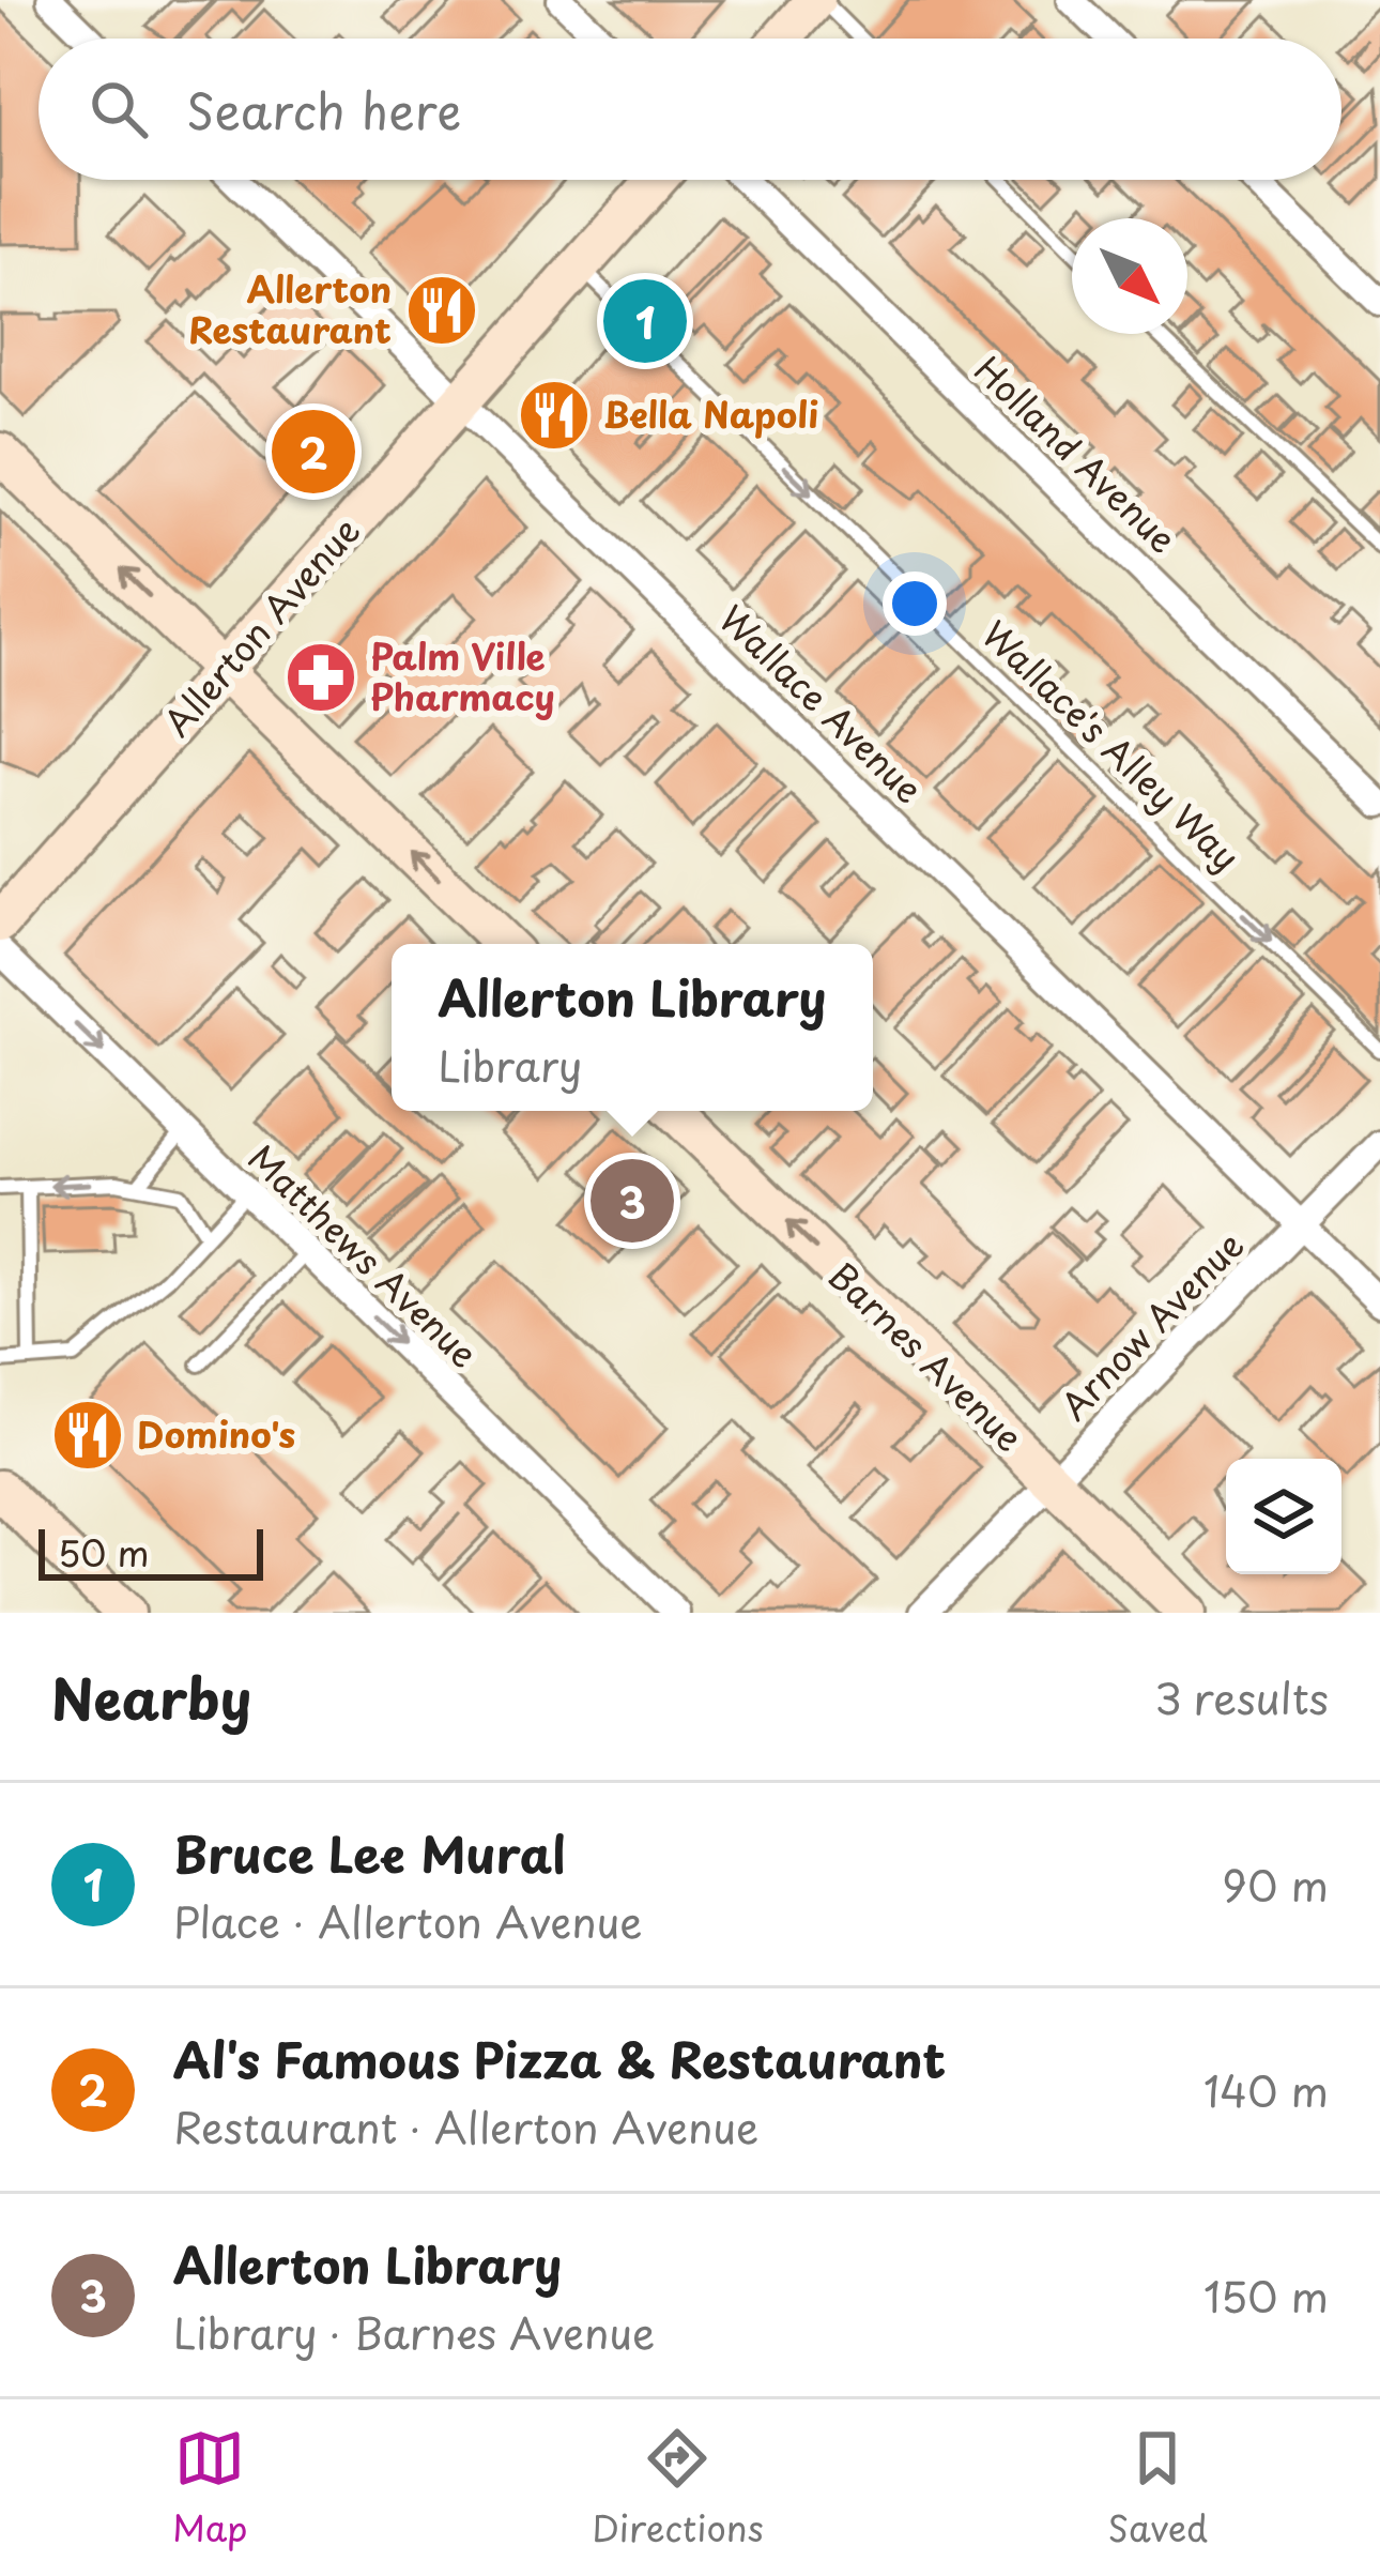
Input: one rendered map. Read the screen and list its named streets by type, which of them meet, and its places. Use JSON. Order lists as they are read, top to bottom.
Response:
{
  "streets": {
    "street": [
      "Holland Avenue",
      "Allerton Avenue",
      "Wallace Avenue",
      "Matthews Avenue",
      "Arnow Avenue",
      "Barnes Avenue"
    ],
    "lane": ["Wallace's Alley Way"]
  },
  "crossings": [
    ["Allerton Avenue", "Wallace Avenue"],
    ["Allerton Avenue", "Wallace's Alley Way"],
    ["Wallace Avenue", "Arnow Avenue"],
    ["Arnow Avenue", "Barnes Avenue"]
  ],
  "one_way": ["Wallace's Alley Way", "Matthews Avenue", "Barnes Avenue"],
  "places": {
    "restaurant": ["Allerton Restaurant", "Bella Napoli", "Domino's"],
    "pharmacy": ["Palm Ville Pharmacy"]
  },
  "scale_bar": "50 m",
  "north": "bottom right",
  "page": {
    "search": "Search here",
    "pins": ["1", "2", "3"],
    "popup": ["Allerton Library", "Library"],
    "scale": "50 m",
    "heading": ["Nearby", "3 results"],
    "list": [
      {
        "mark": "1",
        "name": "Bruce Lee Mural",
        "note": "Place · Allerton Avenue",
        "value": "90 m"
      },
      {
        "mark": "2",
        "name": "Al's Famous Pizza & Restaurant",
        "note": "Restaurant · Allerton Avenue",
        "value": "140 m"
      },
      {
        "mark": "3",
        "name": "Allerton Library",
        "note": "Library · Barnes Avenue",
        "value": "150 m"
      }
    ],
    "nav": ["Map", "Directions", "Saved"]
  }
}
